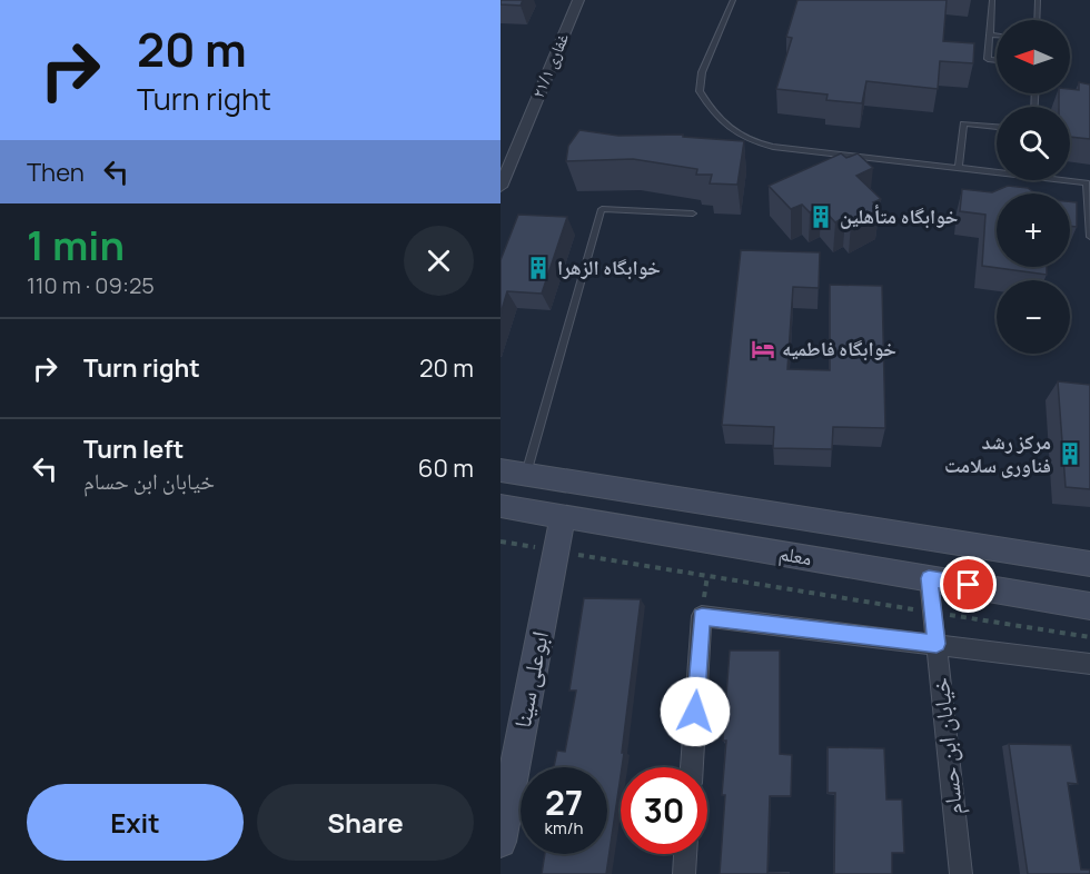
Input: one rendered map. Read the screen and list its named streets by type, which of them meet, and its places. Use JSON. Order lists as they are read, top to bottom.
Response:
{
  "streets": {
    "main road": ["معلم", "ابوعلی سینا"],
    "street": ["غفاری ۲۱/۱", "خیابان ابن حسام"]
  },
  "crossings": [
    ["معلم", "ابوعلی سینا"],
    ["معلم", "خیابان ابن حسام"]
  ],
  "places": {
    "building": ["خوابگاه متأهلین", "خوابگاه الزهرا", "مرکز رشد فناوری سلامت"],
    "hotel": ["خوابگاه فاطمیه"]
  },
  "north": "left",
  "page": {
    "turn": ["20 m", "Turn right"],
    "map_buttons": ["+", "−"],
    "then": "Then",
    "heading": ["1 min", "110 m · 09:25"],
    "list": [
      {
        "name": "Turn right",
        "value": "20 m"
      },
      {
        "name": "Turn left",
        "note": "خیابان ابن حسام",
        "value": "60 m"
      }
    ],
    "speed": "27 km/h",
    "limit": "30",
    "buttons": ["Exit", "Share"]
  }
}
